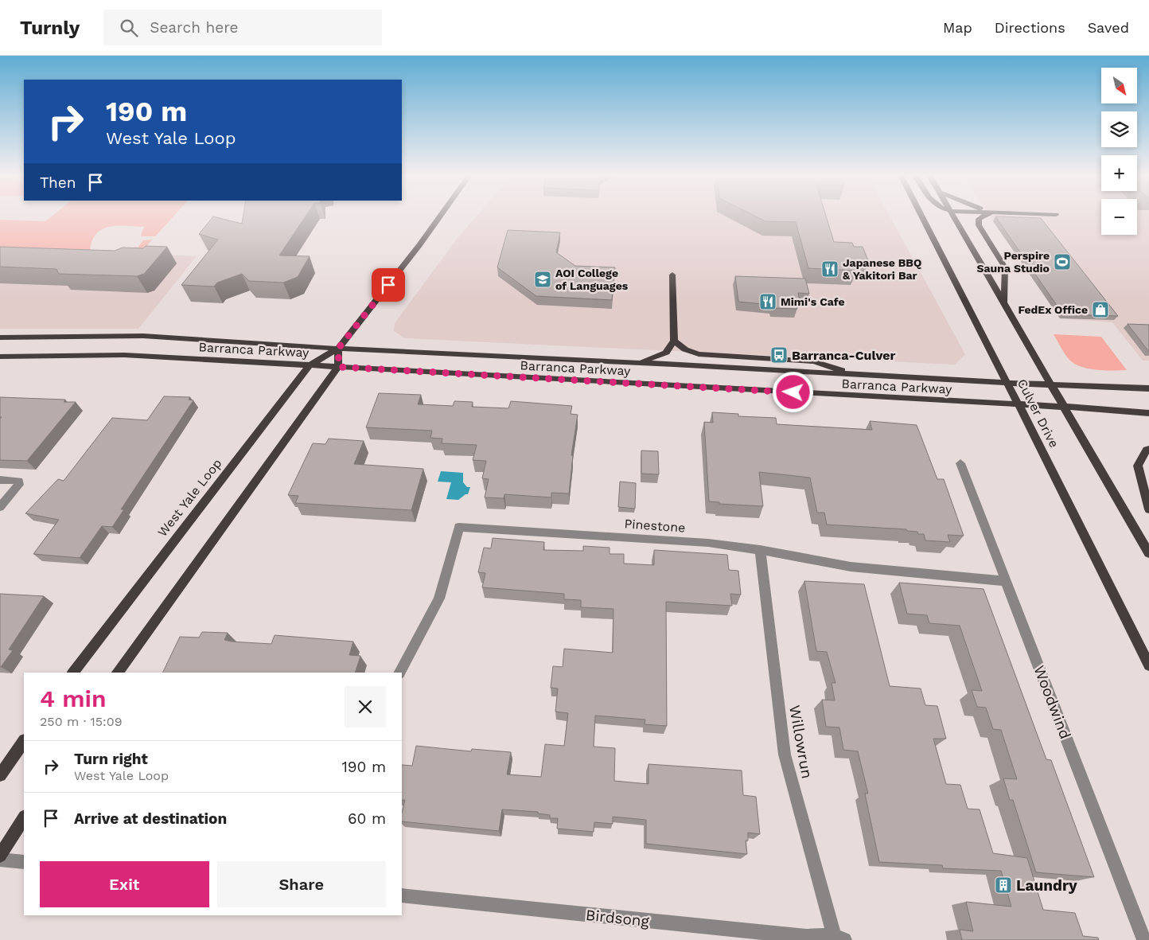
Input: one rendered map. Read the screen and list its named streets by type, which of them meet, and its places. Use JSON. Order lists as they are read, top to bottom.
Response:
{
  "streets": {
    "main road": ["Barranca Parkway", "Culver Drive", "West Yale Loop"],
    "street": [
      "Pinestone",
      "Woodwind",
      "Willowrun",
      "Birdsong"
    ]
  },
  "crossings": [
    ["Barranca Parkway", "Culver Drive"],
    ["Barranca Parkway", "West Yale Loop"],
    ["Pinestone", "Woodwind"],
    ["Pinestone", "Willowrun"],
    ["Willowrun", "Birdsong"]
  ],
  "places": {
    "sports": ["Perspire Sauna Studio"],
    "restaurant": ["Japanese BBQ & Yakitori Bar", "Mimi's Cafe"],
    "school or university": ["AOI College of Languages"],
    "shop": ["FedEx Office"],
    "bus stop": ["Barranca-Culver"],
    "building": ["Laundry"]
  },
  "north": "bottom right",
  "page": {
    "header": "Turnly",
    "search": "Search here",
    "nav": ["Map", "Directions", "Saved"],
    "map_buttons": ["+", "−"],
    "turn": ["190 m", "West Yale Loop"],
    "then": "Then",
    "heading": ["4 min", "250 m · 15:09"],
    "list": [
      {
        "name": "Turn right",
        "note": "West Yale Loop",
        "value": "190 m"
      },
      {
        "name": "Arrive at destination",
        "value": "60 m"
      }
    ],
    "buttons": ["Exit", "Share"]
  }
}
